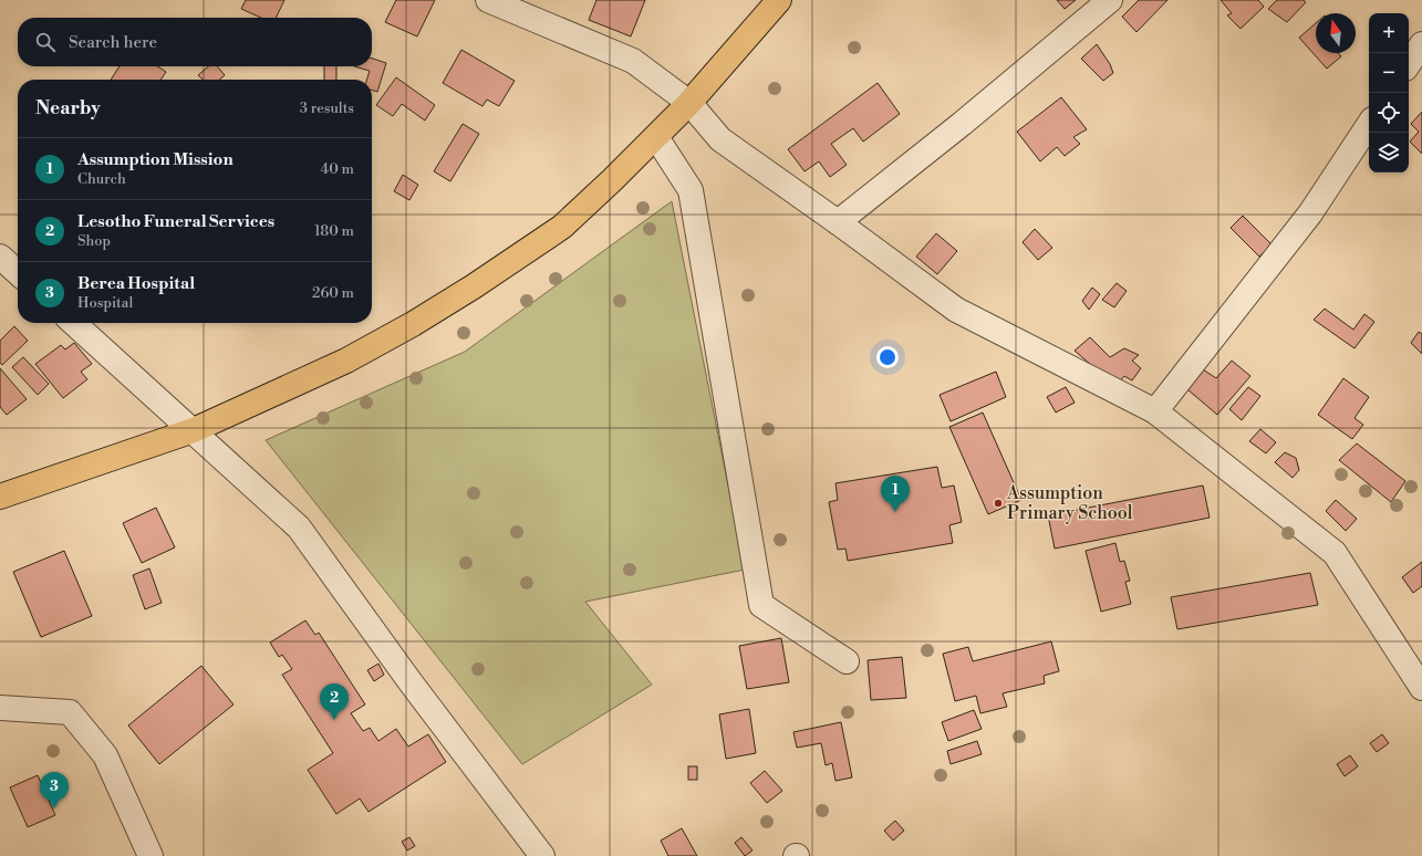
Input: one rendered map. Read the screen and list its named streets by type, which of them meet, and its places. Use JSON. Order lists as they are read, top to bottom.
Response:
{
  "places": ["Assumption Primary School"],
  "north": "top",
  "page": {
    "map_buttons": ["+", "−"],
    "search": "Search here",
    "heading": ["Nearby", "3 results"],
    "list": [
      {
        "mark": "1",
        "name": "Assumption Mission",
        "note": "Church",
        "value": "40 m"
      },
      {
        "mark": "2",
        "name": "Lesotho Funeral Services",
        "note": "Shop",
        "value": "180 m"
      },
      {
        "mark": "3",
        "name": "Berea Hospital",
        "note": "Hospital",
        "value": "260 m"
      }
    ],
    "pins": ["1", "2", "3"]
  }
}
